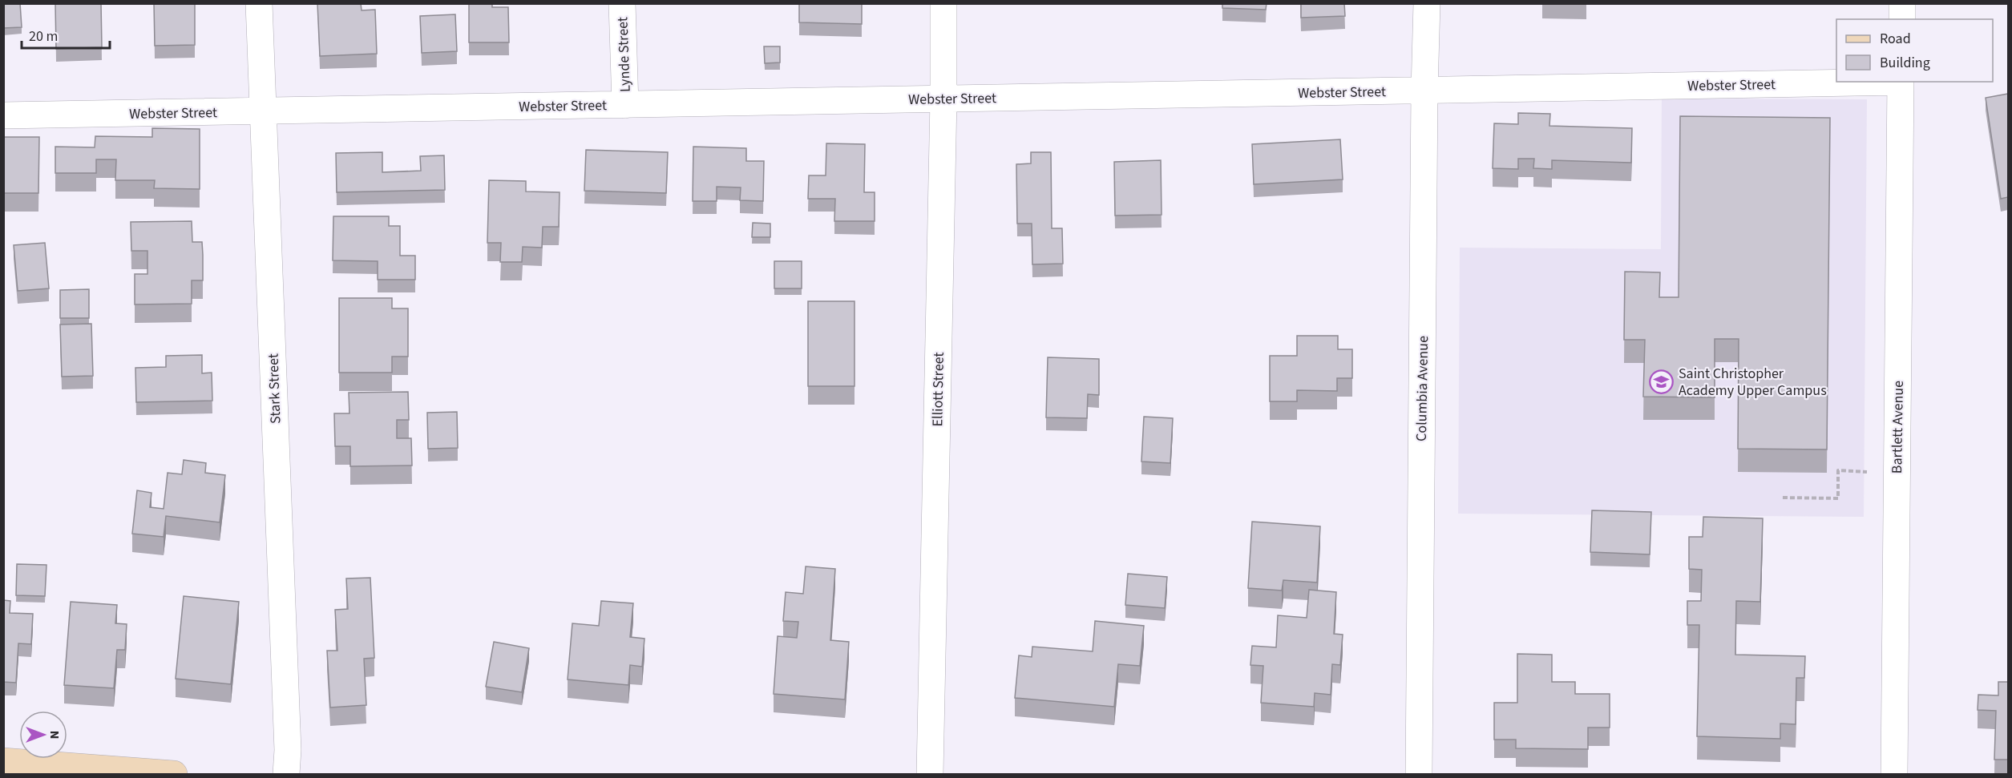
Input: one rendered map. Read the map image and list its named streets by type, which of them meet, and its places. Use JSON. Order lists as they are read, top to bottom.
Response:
{
  "streets": {
    "street": [
      "Lynde Street",
      "Webster Street",
      "Stark Street",
      "Columbia Avenue",
      "Elliott Street",
      "Bartlett Avenue"
    ]
  },
  "crossings": [
    ["Lynde Street", "Webster Street"],
    ["Webster Street", "Stark Street"],
    ["Webster Street", "Columbia Avenue"],
    ["Webster Street", "Elliott Street"]
  ],
  "places": {
    "school or university": ["Saint Christopher Academy Upper Campus"]
  },
  "legend": ["Road", "Building"],
  "scale_bar": "20 m",
  "north": "right"
}
